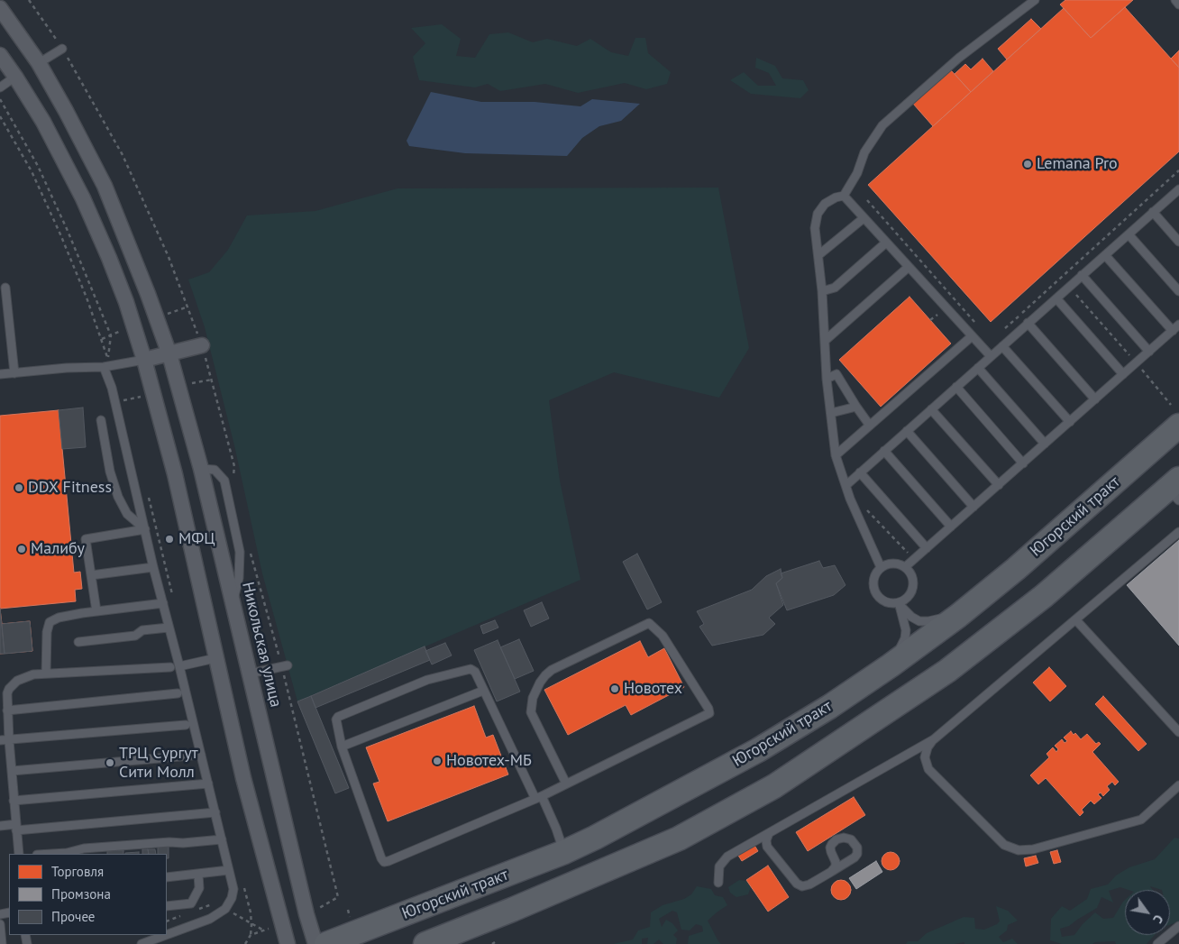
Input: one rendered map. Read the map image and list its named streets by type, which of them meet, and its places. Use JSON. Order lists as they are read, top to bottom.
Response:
{
  "streets": {
    "main road": ["Югорский тракт"],
    "street": ["Никольская улица"]
  },
  "places": [
    "Lemana Pro",
    "DDX Fitness",
    "МФЦ",
    "Малибу",
    "Новотех",
    "Новотех-МБ",
    "ТРЦ Сургут Сити Молл"
  ],
  "legend": ["Торговля", "Промзона", "Прочее"],
  "north": "bottom right"
}
